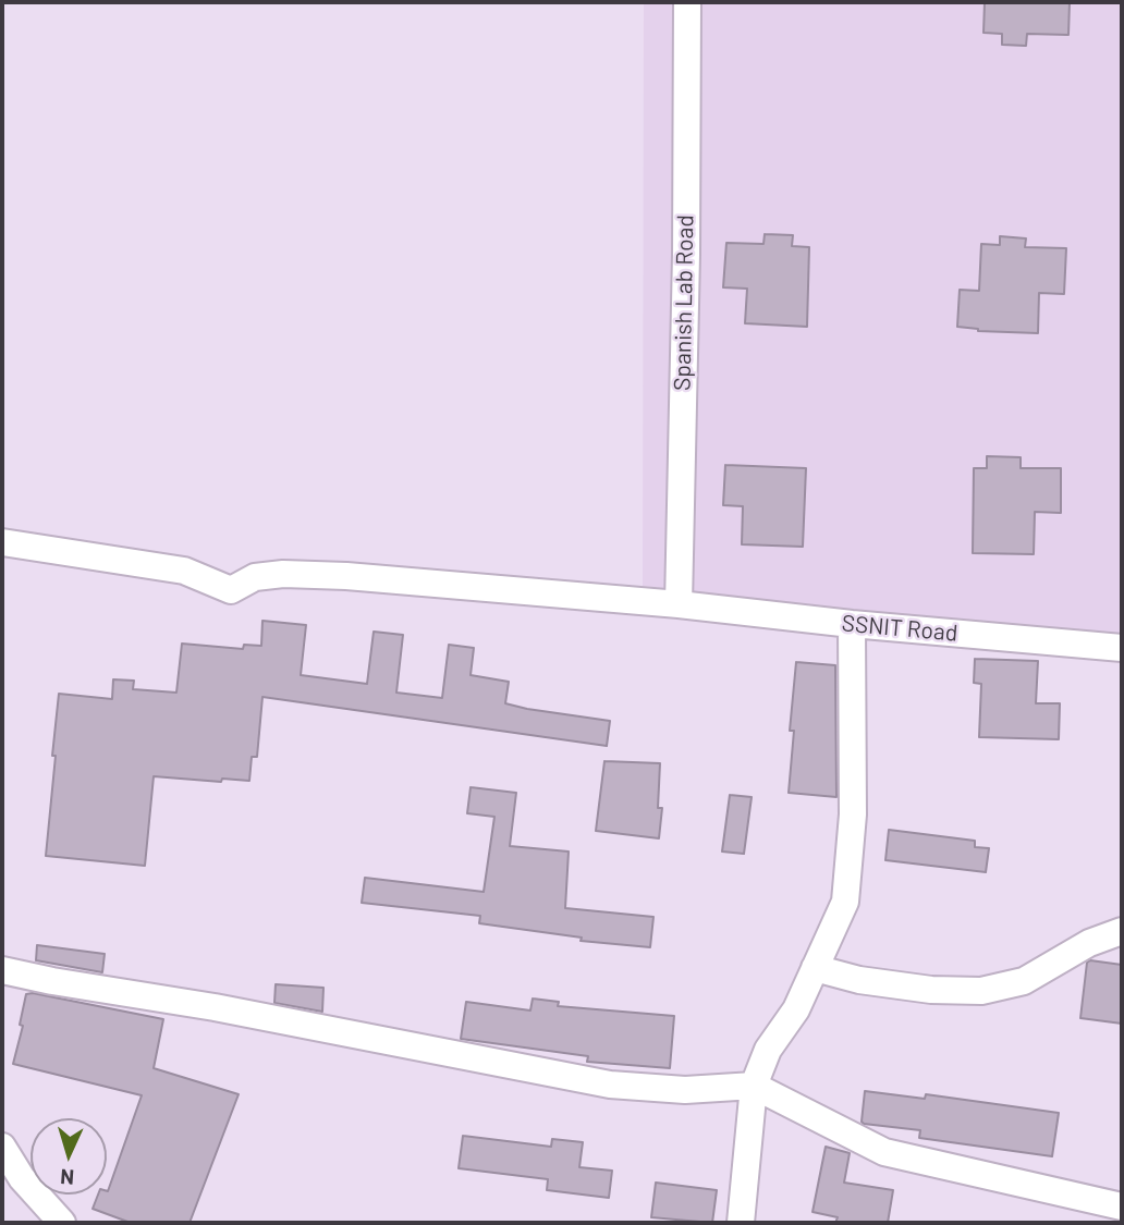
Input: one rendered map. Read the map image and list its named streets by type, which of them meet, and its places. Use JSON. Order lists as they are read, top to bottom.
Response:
{
  "streets": {
    "street": ["Spanish Lab Road", "SSNIT Road"]
  },
  "crossings": [
    ["Spanish Lab Road", "SSNIT Road"]
  ],
  "north": "bottom"
}
